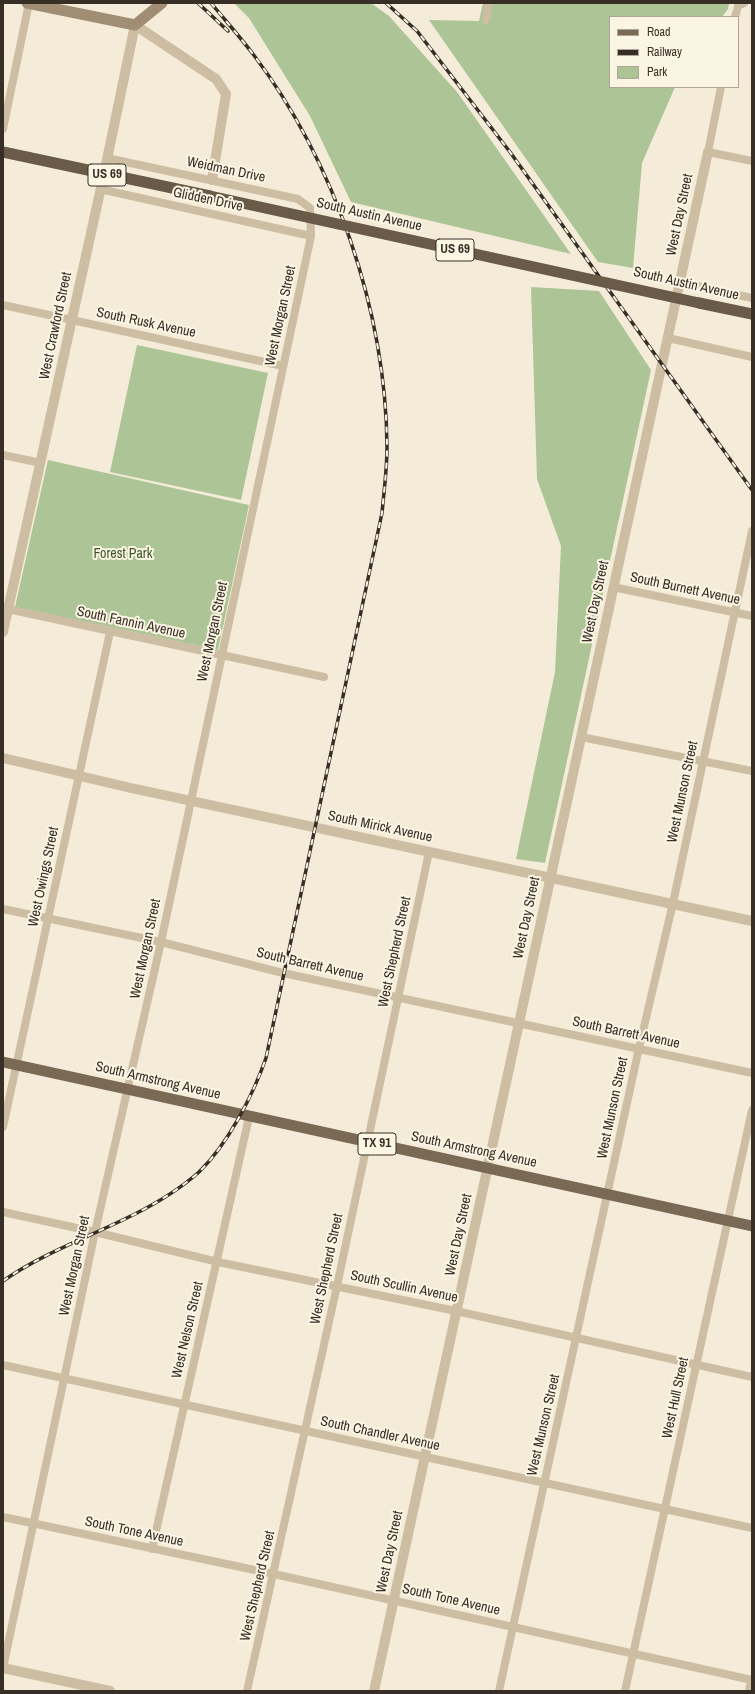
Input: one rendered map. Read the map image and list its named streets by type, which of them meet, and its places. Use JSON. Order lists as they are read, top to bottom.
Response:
{
  "streets": {
    "highway": ["US 69", "South Austin Avenue"],
    "main road": ["South Armstrong Avenue", "TX 91"],
    "street": [
      "Weidman Drive",
      "Glidden Drive",
      "West Day Street",
      "West Morgan Street",
      "South Rusk Avenue",
      "West Crawford Street",
      "South Burnett Avenue",
      "South Fannin Avenue",
      "West Munson Street",
      "South Mirick Avenue",
      "West Owings Street",
      "West Shepherd Street",
      "South Barrett Avenue",
      "South Scullin Avenue",
      "West Nelson Street",
      "West Hull Street",
      "South Chandler Avenue",
      "South Tone Avenue"
    ]
  },
  "crossings": [
    ["Weidman Drive", "Glidden Drive"],
    ["Weidman Drive", "West Morgan Street"],
    ["Weidman Drive", "West Crawford Street"],
    ["Glidden Drive", "West Morgan Street"],
    ["Glidden Drive", "West Crawford Street"],
    ["South Austin Avenue", "West Crawford Street"],
    ["West Day Street", "South Burnett Avenue"],
    ["West Day Street", "South Mirick Avenue"],
    ["West Day Street", "South Barrett Avenue"],
    ["West Day Street", "South Armstrong Avenue"],
    ["West Day Street", "South Scullin Avenue"],
    ["West Day Street", "South Chandler Avenue"],
    ["West Day Street", "South Tone Avenue"],
    ["West Morgan Street", "South Rusk Avenue"],
    ["West Morgan Street", "South Fannin Avenue"],
    ["West Morgan Street", "South Mirick Avenue"],
    ["West Morgan Street", "South Barrett Avenue"],
    ["West Morgan Street", "South Armstrong Avenue"],
    ["West Morgan Street", "South Scullin Avenue"],
    ["West Morgan Street", "South Chandler Avenue"],
    ["West Morgan Street", "South Tone Avenue"],
    ["South Rusk Avenue", "West Crawford Street"],
    ["West Crawford Street", "South Fannin Avenue"],
    ["South Burnett Avenue", "West Munson Street"],
    ["South Fannin Avenue", "West Owings Street"],
    ["West Munson Street", "South Mirick Avenue"],
    ["West Munson Street", "South Barrett Avenue"],
    ["West Munson Street", "South Armstrong Avenue"],
    ["West Munson Street", "South Scullin Avenue"],
    ["West Munson Street", "South Chandler Avenue"],
    ["West Munson Street", "South Tone Avenue"],
    ["South Mirick Avenue", "West Owings Street"],
    ["South Mirick Avenue", "West Shepherd Street"],
    ["West Owings Street", "South Barrett Avenue"],
    ["West Owings Street", "South Armstrong Avenue"],
    ["West Shepherd Street", "South Barrett Avenue"],
    ["West Shepherd Street", "South Armstrong Avenue"],
    ["West Shepherd Street", "South Scullin Avenue"],
    ["West Shepherd Street", "South Chandler Avenue"],
    ["West Shepherd Street", "South Tone Avenue"],
    ["South Armstrong Avenue", "West Nelson Street"],
    ["South Armstrong Avenue", "West Hull Street"],
    ["South Scullin Avenue", "West Nelson Street"],
    ["South Scullin Avenue", "West Hull Street"],
    ["West Nelson Street", "South Chandler Avenue"],
    ["West Nelson Street", "South Tone Avenue"],
    ["West Hull Street", "South Chandler Avenue"],
    ["West Hull Street", "South Tone Avenue"]
  ],
  "parks": ["Forest Park"],
  "legend": ["Road", "Railway", "Park"]
}
